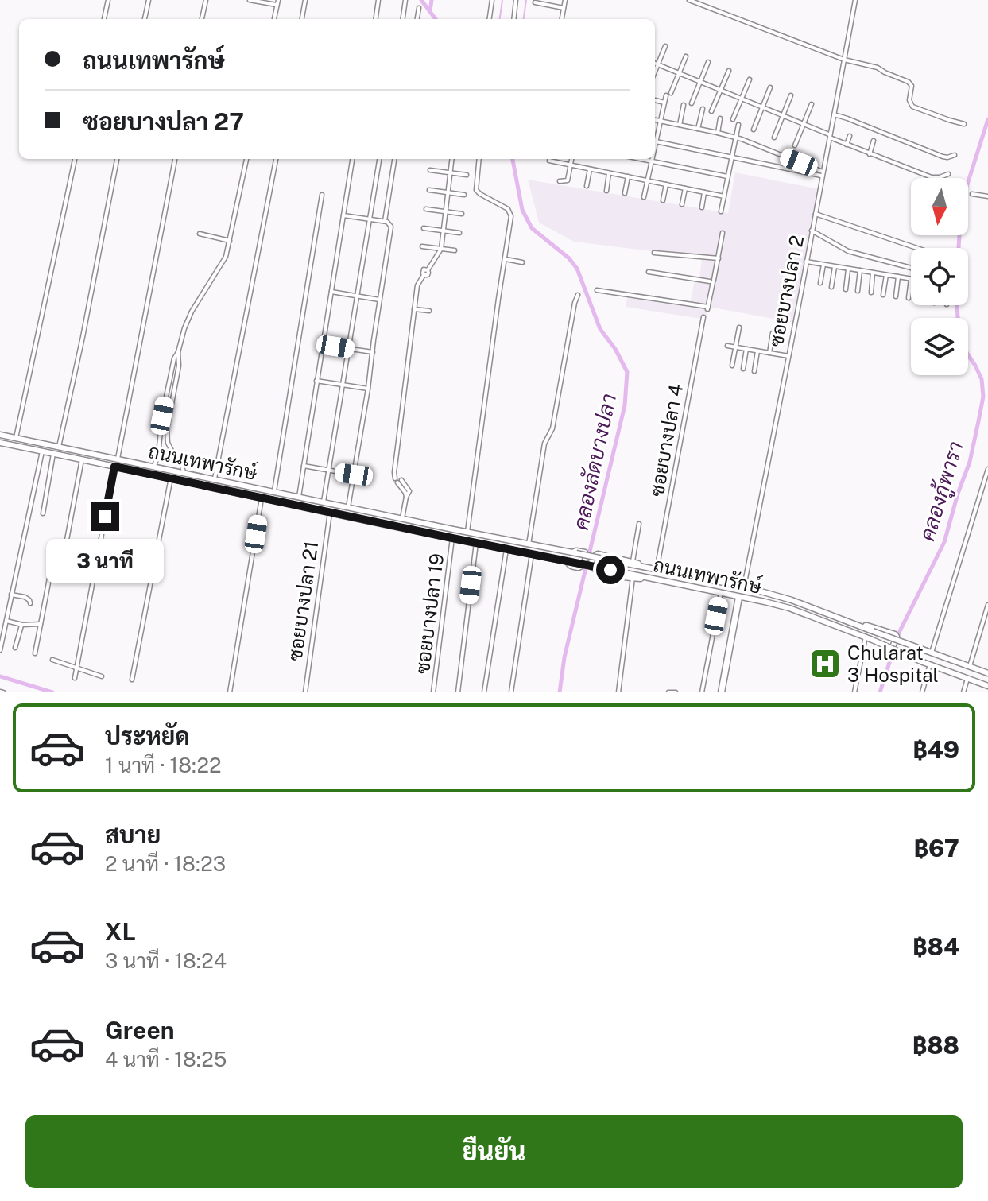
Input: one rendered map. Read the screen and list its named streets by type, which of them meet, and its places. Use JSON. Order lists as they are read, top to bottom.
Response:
{
  "streets": {
    "main road": ["ถนนเทพารักษ์"],
    "street": [
      "ซอยบางปลา 2",
      "ซอยบางปลา 4",
      "ซอยบางปลา 21",
      "ซอยบางปลา 19"
    ]
  },
  "crossings": [
    ["ซอยบางปลา 2", "ถนนเทพารักษ์"],
    ["ซอยบางปลา 4", "ถนนเทพารักษ์"],
    ["ถนนเทพารักษ์", "ซอยบางปลา 21"],
    ["ถนนเทพารักษ์", "ซอยบางปลา 19"]
  ],
  "water": ["คลองลัดบางปลา", "คลองกู้พารา"],
  "places": {
    "hospital": ["Chularat 3 Hospital"]
  },
  "north": "bottom",
  "page": {
    "banner": ["ถนนเทพารักษ์", "ซอยบางปลา 27"],
    "bubble": "3 นาที",
    "list": [
      {
        "name": "ประหยัด",
        "note": "1 นาที · 18:22",
        "value": "฿49"
      },
      {
        "name": "สบาย",
        "note": "2 นาที · 18:23",
        "value": "฿67"
      },
      {
        "name": "XL",
        "note": "3 นาที · 18:24",
        "value": "฿84"
      },
      {
        "name": "Green",
        "note": "4 นาที · 18:25",
        "value": "฿88"
      }
    ],
    "buttons": "ยืนยัน"
  }
}
